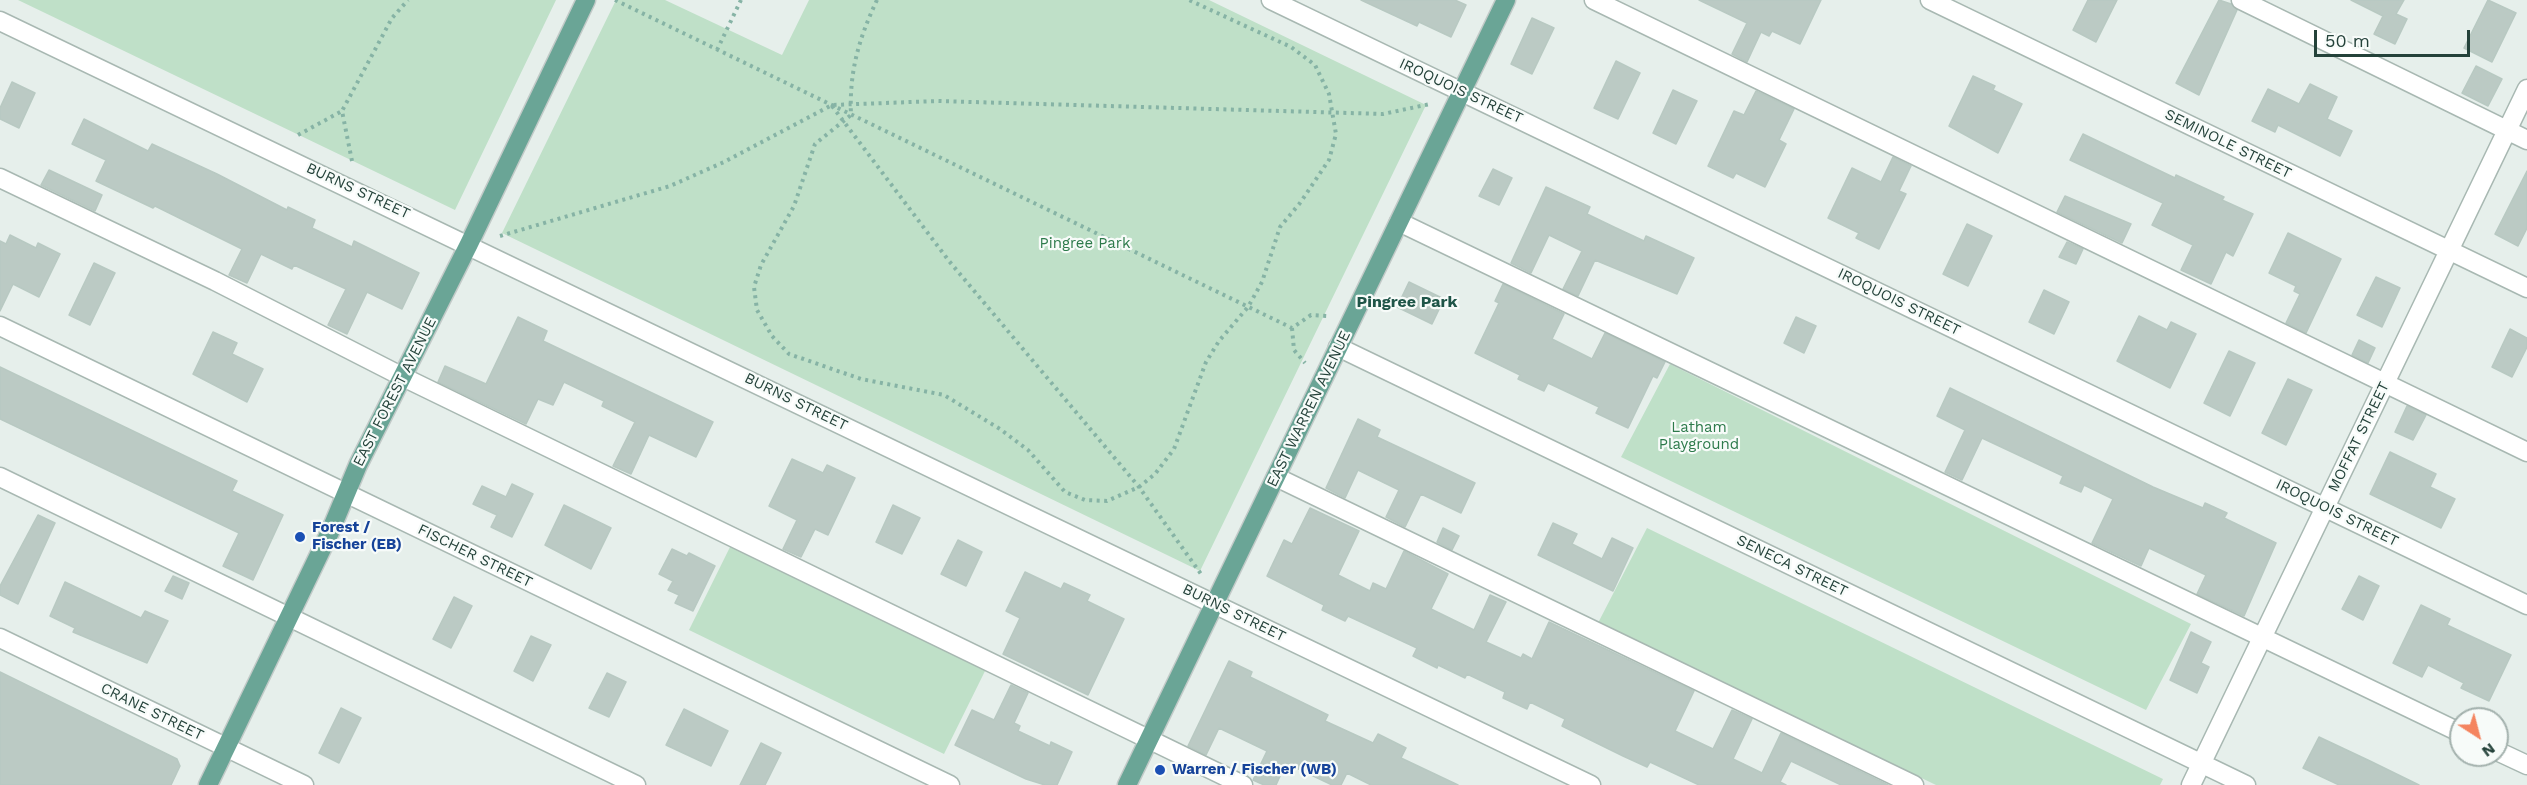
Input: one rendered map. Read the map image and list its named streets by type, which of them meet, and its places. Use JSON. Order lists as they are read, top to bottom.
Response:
{
  "streets": {
    "main road": ["EAST FOREST AVENUE", "EAST WARREN AVENUE"],
    "street": [
      "IROQUOIS STREET",
      "SEMINOLE STREET",
      "BURNS STREET",
      "MOFFAT STREET",
      "FISCHER STREET",
      "SENECA STREET",
      "CRANE STREET"
    ]
  },
  "crossings": [
    ["IROQUOIS STREET", "EAST WARREN AVENUE"],
    ["IROQUOIS STREET", "MOFFAT STREET"],
    ["SEMINOLE STREET", "MOFFAT STREET"],
    ["BURNS STREET", "EAST FOREST AVENUE"],
    ["BURNS STREET", "EAST WARREN AVENUE"],
    ["EAST FOREST AVENUE", "FISCHER STREET"],
    ["EAST FOREST AVENUE", "CRANE STREET"],
    ["EAST WARREN AVENUE", "SENECA STREET"],
    ["MOFFAT STREET", "SENECA STREET"]
  ],
  "districts": ["Pingree Park"],
  "parks": ["Pingree Park", "Latham Playground"],
  "places": ["Forest / Fischer (EB)", "Warren / Fischer (WB)"],
  "scale_bar": "50 m",
  "north": "bottom right"
}
